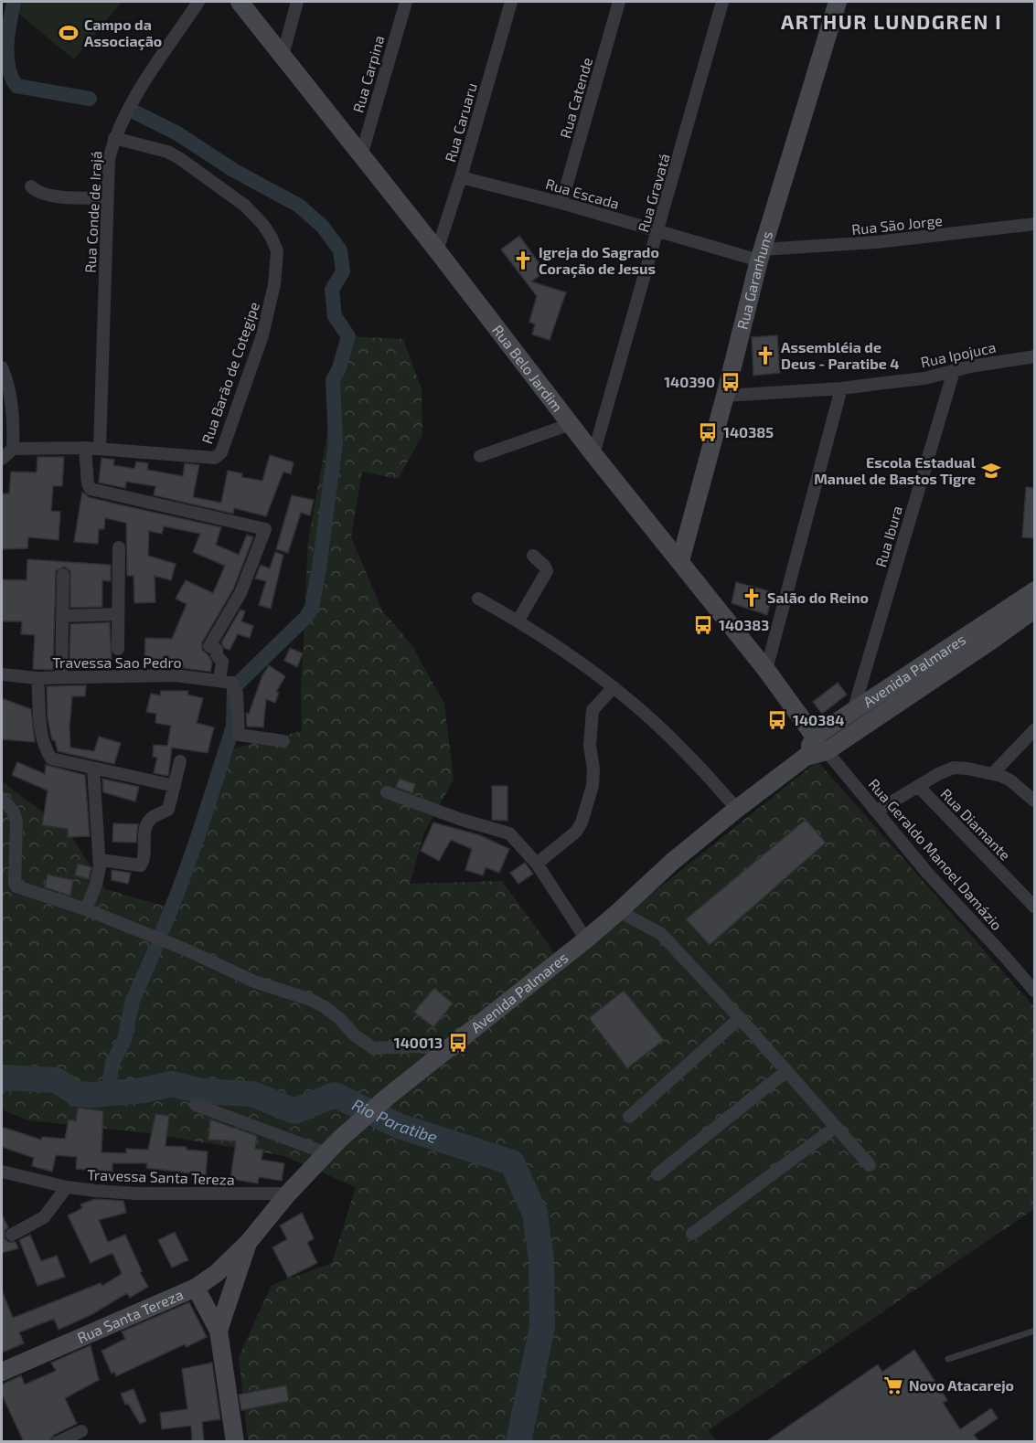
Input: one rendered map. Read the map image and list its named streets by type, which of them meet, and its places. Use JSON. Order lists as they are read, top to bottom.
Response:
{
  "streets": {
    "main road": [
      "Rua Garanhuns",
      "Rua Belo Jardim",
      "Avenida Palmares",
      "Rua Santa Tereza"
    ],
    "street": [
      "Rua Carpina",
      "Rua Catende",
      "Rua Caruaru",
      "Rua Gravatá",
      "Rua Escada",
      "Rua Conde de Irajá",
      "Rua São Jorge",
      "Rua Ipojuca",
      "Rua Barão de Cotegipe",
      "Rua Ibura",
      "Travessa Sao Pedro",
      "Rua Diamante",
      "Rua Geraldo Manoel Damázio",
      "Travessa Santa Tereza"
    ]
  },
  "crossings": [
    ["Rua Carpina", "Rua Belo Jardim"],
    ["Rua Catende", "Rua Escada"],
    ["Rua Caruaru", "Rua Escada"],
    ["Rua Caruaru", "Rua Belo Jardim"],
    ["Rua Gravatá", "Rua Escada"],
    ["Rua Gravatá", "Rua Belo Jardim"],
    ["Rua Escada", "Rua São Jorge"],
    ["Rua Escada", "Rua Garanhuns"],
    ["Rua Conde de Irajá", "Rua Barão de Cotegipe"],
    ["Rua São Jorge", "Rua Garanhuns"],
    ["Rua Garanhuns", "Rua Ipojuca"],
    ["Rua Garanhuns", "Rua Belo Jardim"],
    ["Rua Ipojuca", "Rua Ibura"],
    ["Rua Belo Jardim", "Avenida Palmares"],
    ["Rua Belo Jardim", "Rua Geraldo Manoel Damázio"],
    ["Rua Ibura", "Avenida Palmares"],
    ["Avenida Palmares", "Rua Geraldo Manoel Damázio"],
    ["Avenida Palmares", "Travessa Santa Tereza"],
    ["Avenida Palmares", "Rua Santa Tereza"]
  ],
  "districts": ["ARTHUR LUNDGREN I"],
  "water": ["Rio Paratibe"],
  "places": {
    "sports": ["Campo da Associação"],
    "church": ["Igreja do Sagrado Coração de Jesus", "Assembléia de Deus - Paratibe 4", "Salão do Reino"],
    "bus stop": [
      "140390",
      "140385",
      "140383",
      "140384",
      "140013"
    ],
    "school or university": ["Escola Estadual Manuel de Bastos Tigre"],
    "supermarket": ["Novo Atacarejo"]
  }
}
